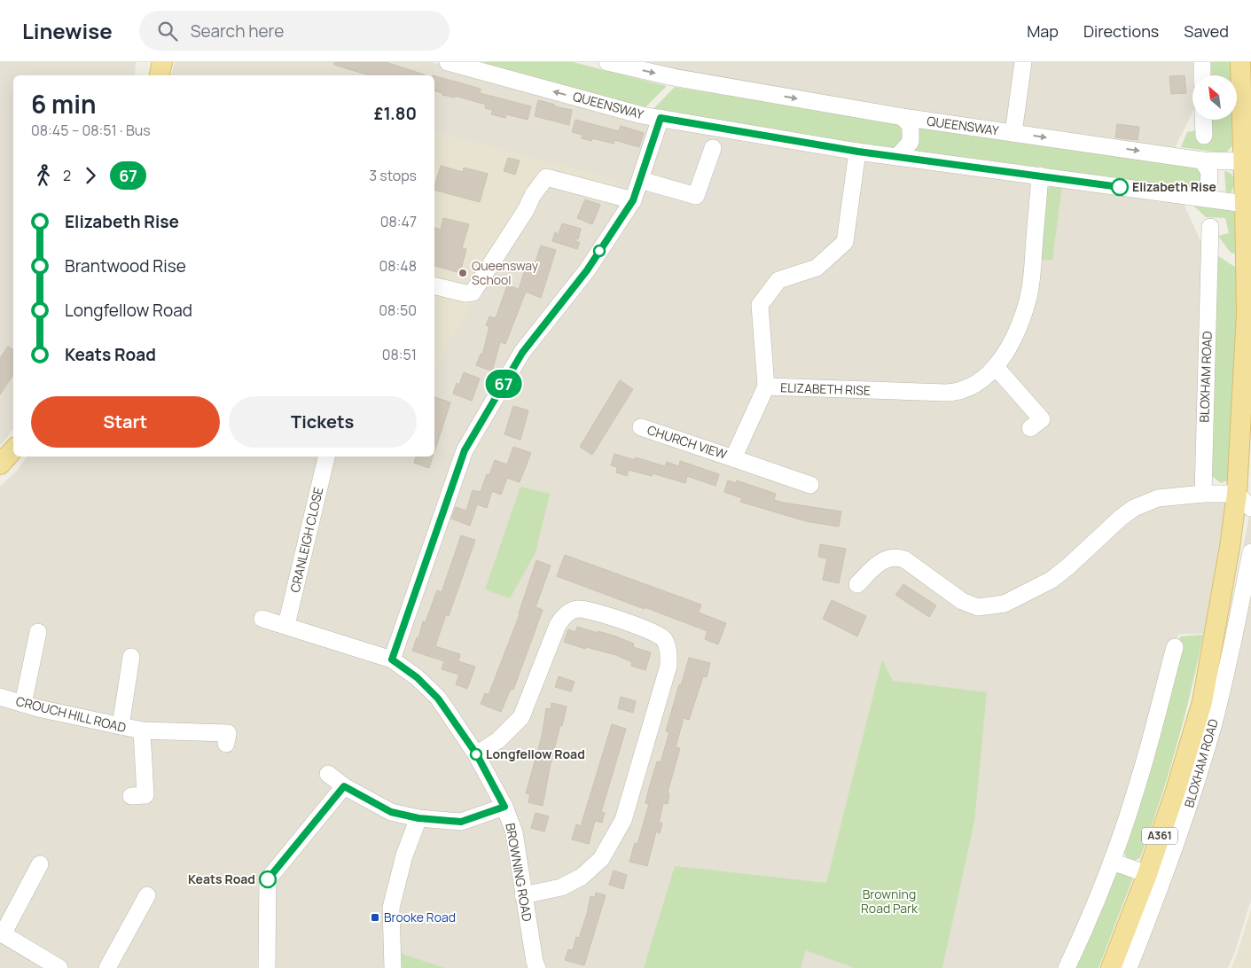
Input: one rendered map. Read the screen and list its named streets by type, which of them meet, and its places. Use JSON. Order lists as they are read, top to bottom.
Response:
{
  "streets": {
    "main road": ["BLOXHAM ROAD", "A361"],
    "street": [
      "QUEENSWAY",
      "ELIZABETH RISE",
      "CHURCH VIEW",
      "CRANLEIGH CLOSE",
      "CROUCH HILL ROAD",
      "BROWNING ROAD"
    ]
  },
  "crossings": [
    ["QUEENSWAY", "BLOXHAM ROAD"],
    ["QUEENSWAY", "ELIZABETH RISE"],
    ["QUEENSWAY", "CHURCH VIEW"],
    ["ELIZABETH RISE", "CHURCH VIEW"],
    ["CRANLEIGH CLOSE", "BROWNING ROAD"]
  ],
  "parks": ["Browning Road Park"],
  "places": {
    "other": [
      "Elizabeth Rise",
      "Queensway School",
      "Longfellow Road",
      "Keats Road"
    ],
    "transit": ["Brooke Road"]
  },
  "lines": ["bus line 67"],
  "north": "top left",
  "page": {
    "header": "Linewise",
    "search": "Search here",
    "nav": ["Map", "Directions", "Saved"],
    "on_map": "67",
    "heading": ["6 min", "08:45 – 08:51 · Bus", "£1.80"],
    "legs": ["2", "67", "3 stops"],
    "list": [
      {
        "name": "Elizabeth Rise",
        "value": "08:47"
      },
      {
        "name": "Brantwood Rise",
        "value": "08:48"
      },
      {
        "name": "Longfellow Road",
        "value": "08:50"
      },
      {
        "name": "Keats Road",
        "value": "08:51"
      }
    ],
    "buttons": ["Start", "Tickets"]
  }
}
